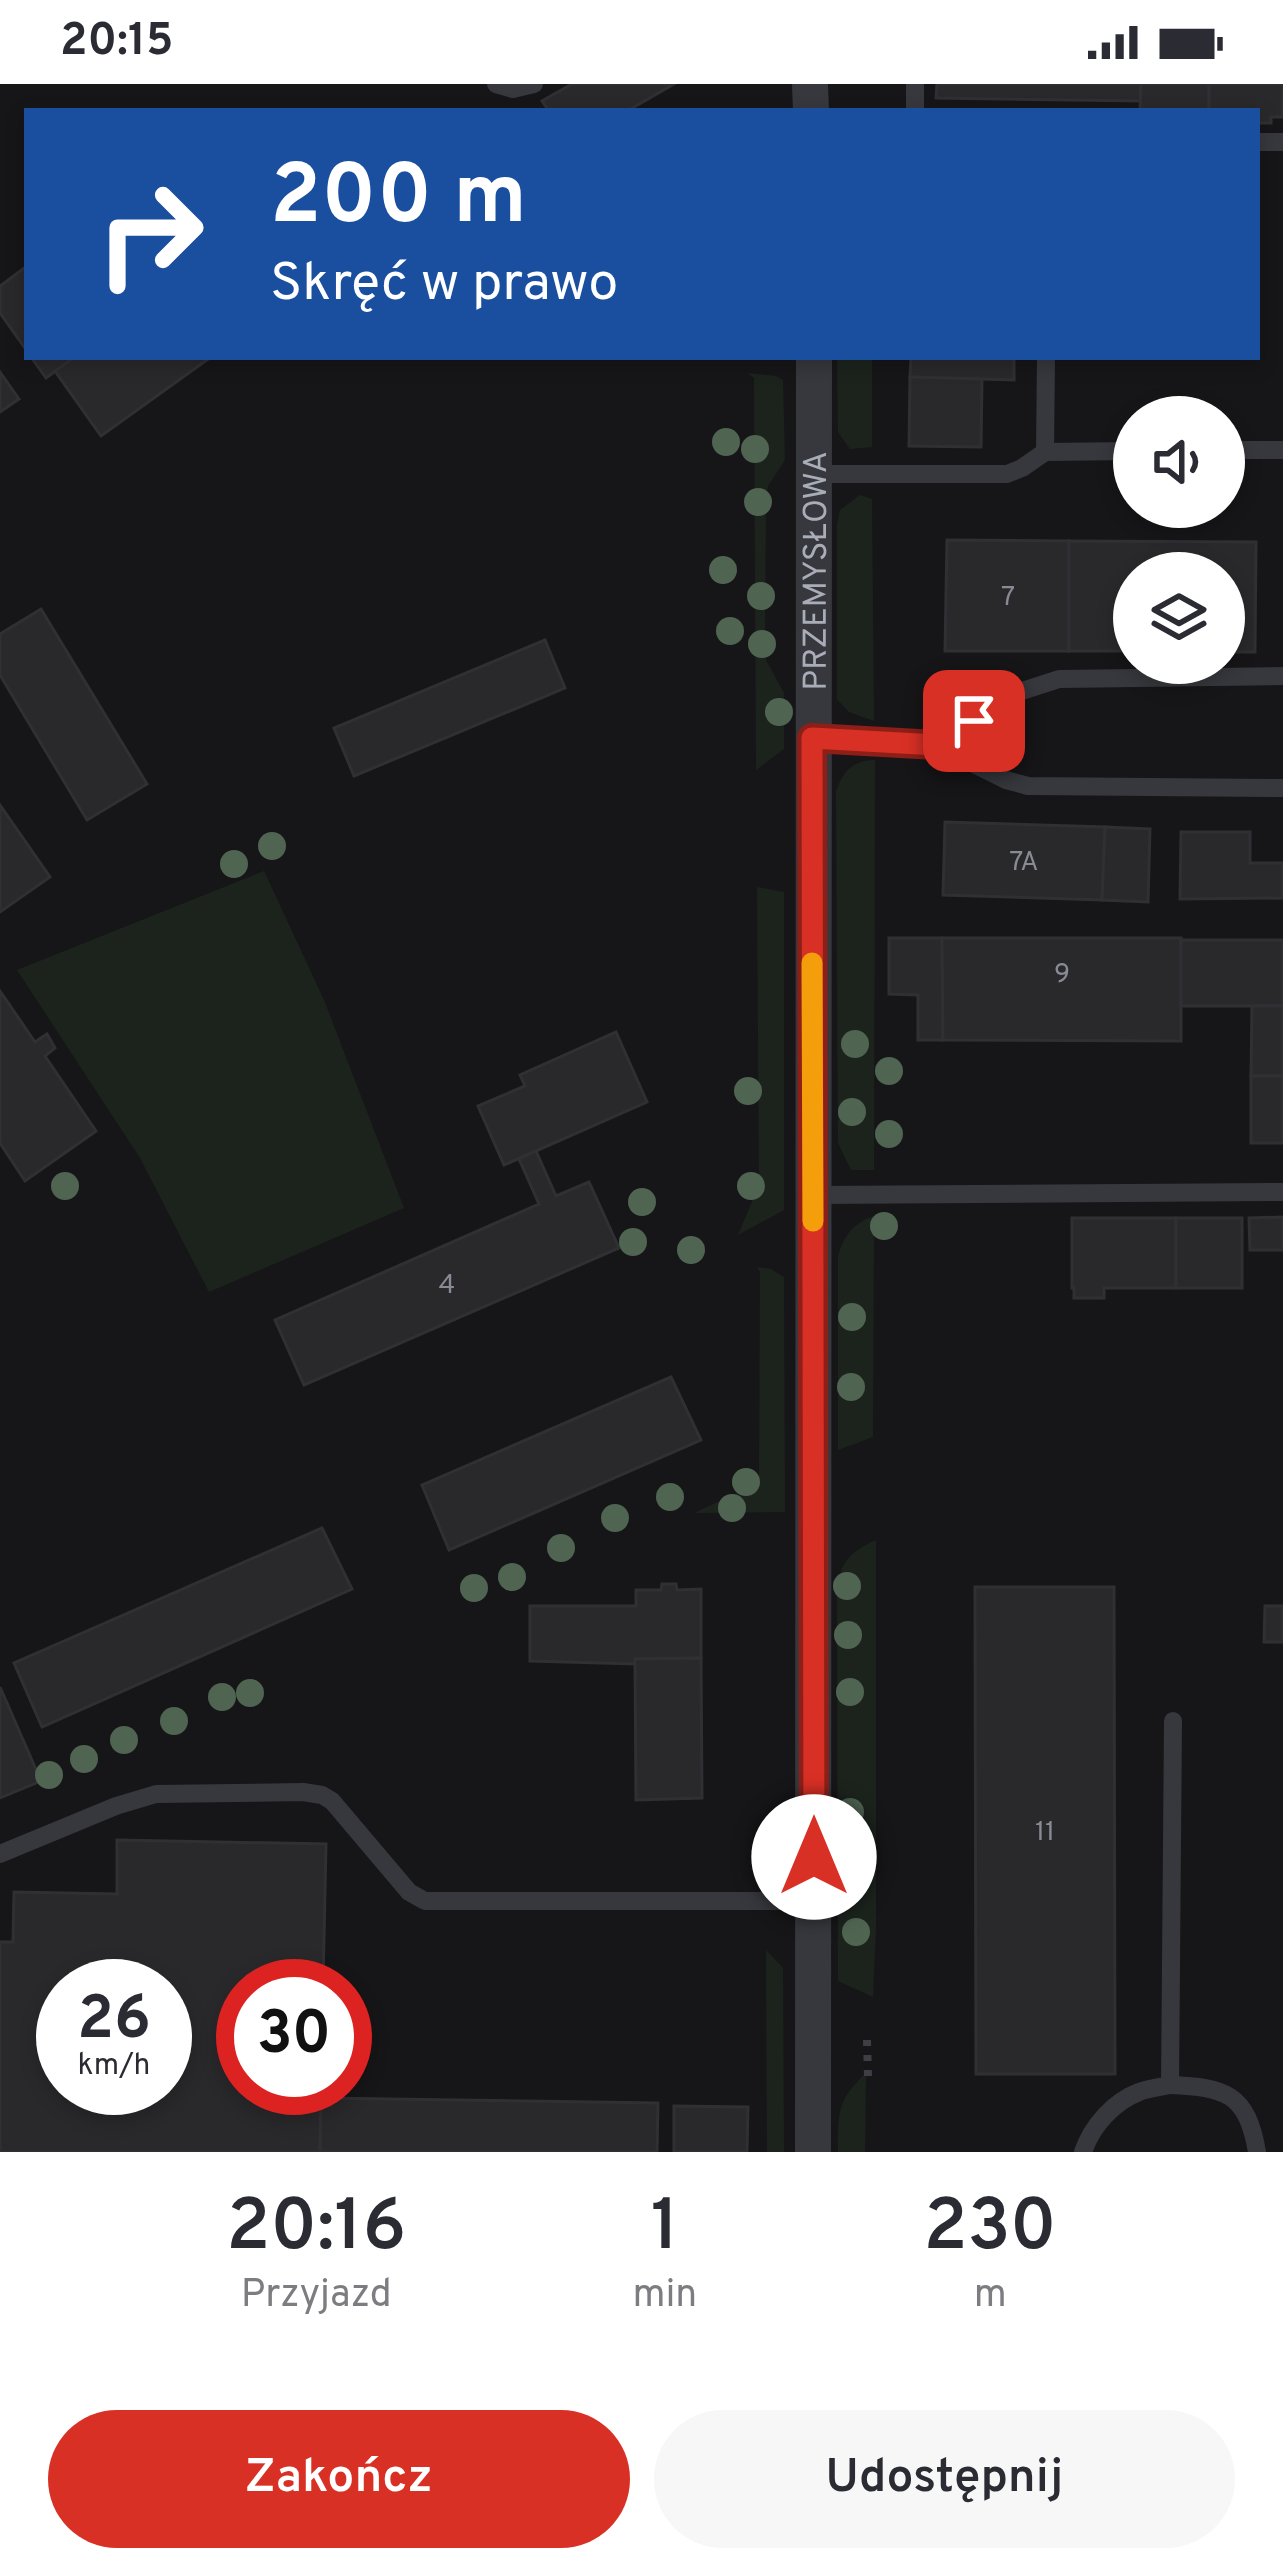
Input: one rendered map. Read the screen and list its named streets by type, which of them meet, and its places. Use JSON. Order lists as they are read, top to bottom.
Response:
{
  "streets": {
    "street": ["PRZEMYSŁOWA"]
  },
  "house_numbers": [
    "7",
    "7A",
    "9",
    "4",
    "11"
  ],
  "page": {
    "status": "20:15",
    "turn": ["200 m", "Skręć w prawo"],
    "speed": "26 km/h",
    "limit": "30",
    "eta": [
      "20:16",
      "Przyjazd",
      "1",
      "min",
      "230",
      "m"
    ],
    "buttons": ["Zakończ", "Udostępnij"]
  }
}
